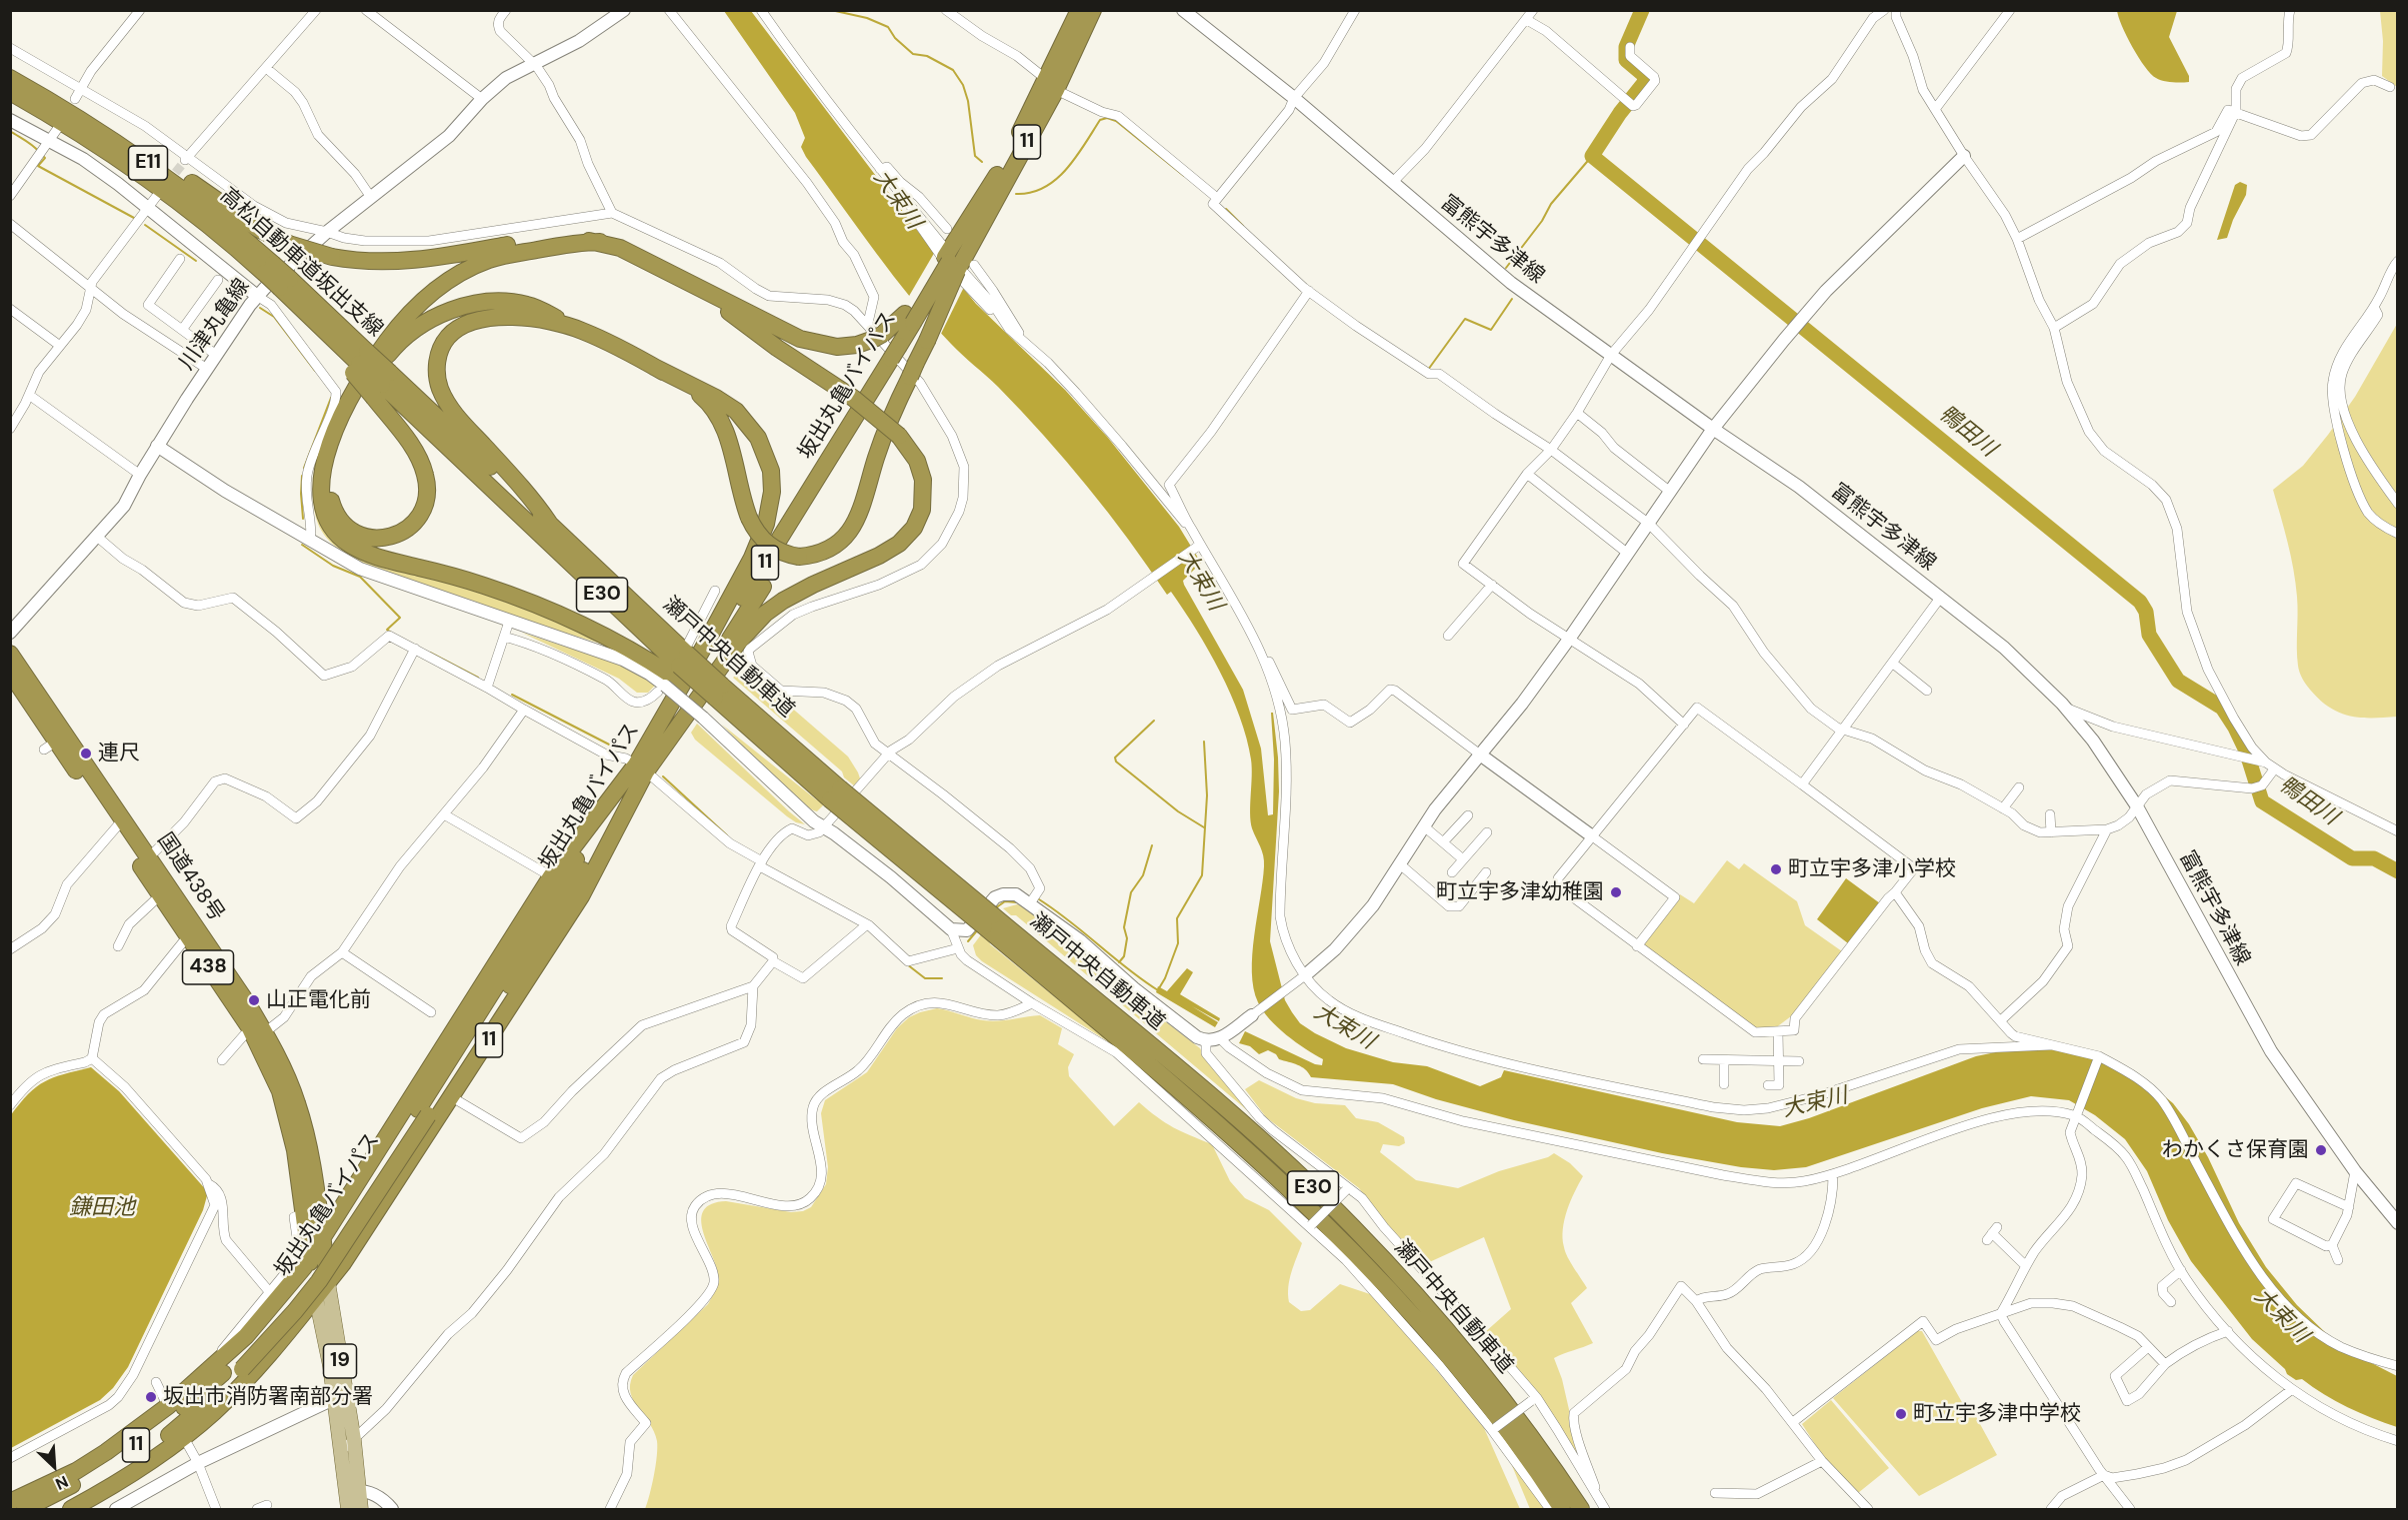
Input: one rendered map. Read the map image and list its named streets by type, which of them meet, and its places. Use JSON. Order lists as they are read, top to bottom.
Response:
{
  "streets": {
    "highway": [
      "11",
      "E11",
      "高松自動車道坂出支線",
      "坂出丸亀バイパス",
      "E30",
      "瀬戸中央自動車道",
      "国道438号",
      "438"
    ],
    "main road": ["19"],
    "street": ["富熊宇多津線", "川津丸亀線"]
  },
  "crossings": [
    ["11", "坂出丸亀バイパス"],
    ["11", "国道438号"],
    ["11", "19"],
    ["高松自動車道坂出支線", "瀬戸中央自動車道"],
    ["国道438号", "19"]
  ],
  "water": ["大束川", "鴨田川", "鎌田池"],
  "places": [
    "連尺",
    "町立宇多津小学校",
    "町立宇多津幼稚園",
    "山正電化前",
    "わかくさ保育園",
    "坂出市消防署南部分署",
    "町立宇多津中学校"
  ],
  "north": "bottom right"
}
